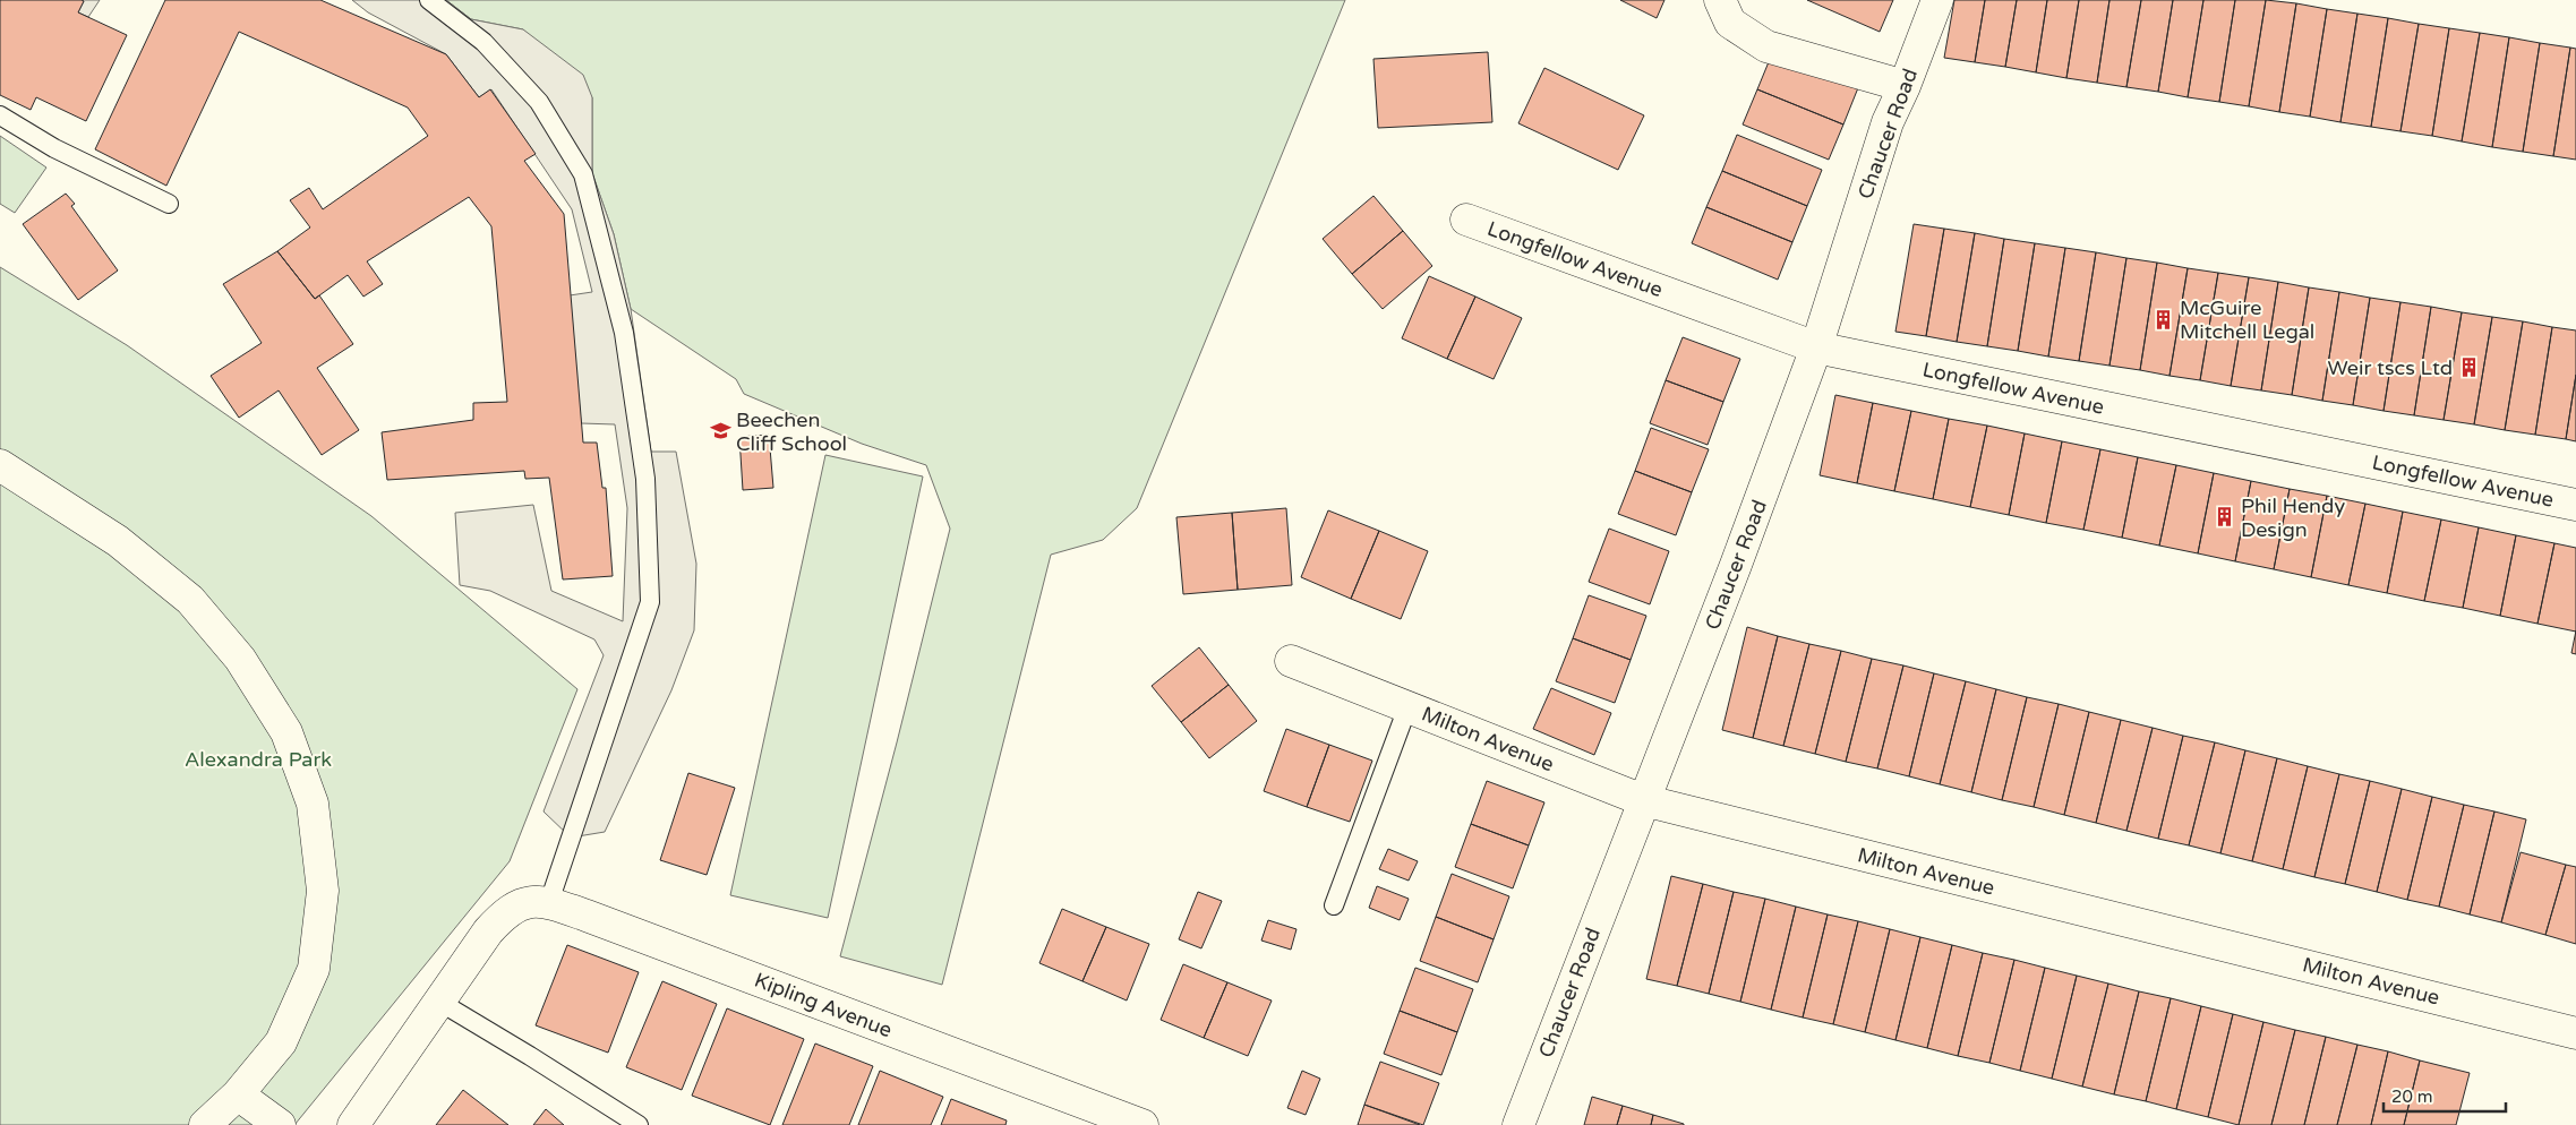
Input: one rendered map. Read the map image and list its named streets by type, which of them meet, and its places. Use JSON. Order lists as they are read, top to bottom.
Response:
{
  "streets": {
    "street": [
      "Chaucer Road",
      "Longfellow Avenue",
      "Milton Avenue",
      "Kipling Avenue"
    ]
  },
  "crossings": [
    ["Chaucer Road", "Longfellow Avenue"],
    ["Chaucer Road", "Milton Avenue"]
  ],
  "parks": ["Alexandra Park"],
  "places": {
    "building": ["McGuire Mitchell Legal", "Weir tscs Ltd", "Phil Hendy Design"],
    "school or university": ["Beechen Cliff School"]
  },
  "scale_bar": "20 m"
}
